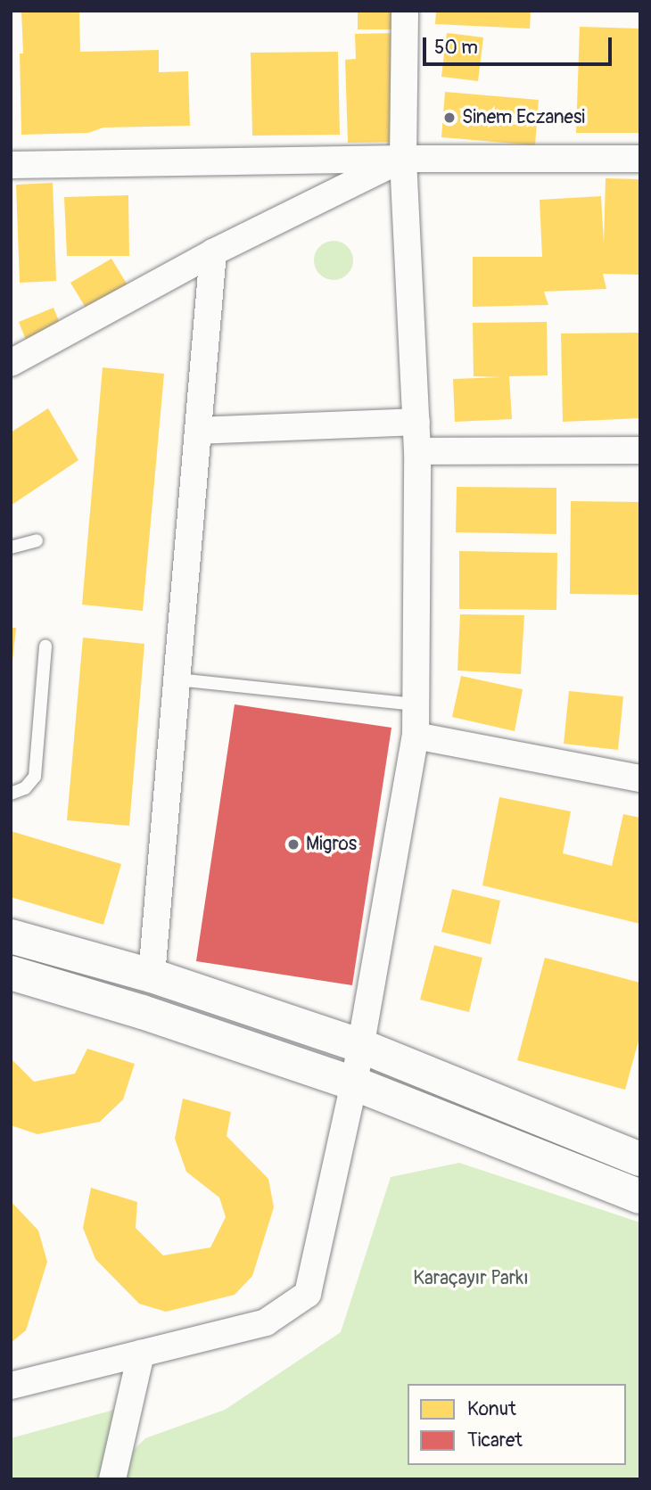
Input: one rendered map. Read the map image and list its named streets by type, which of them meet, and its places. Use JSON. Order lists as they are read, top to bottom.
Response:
{
  "parks": ["Karaçayır Parkı"],
  "places": ["Sinem Eczanesi", "Migros"],
  "legend": ["Konut", "Ticaret"],
  "scale_bar": "50 m"
}
